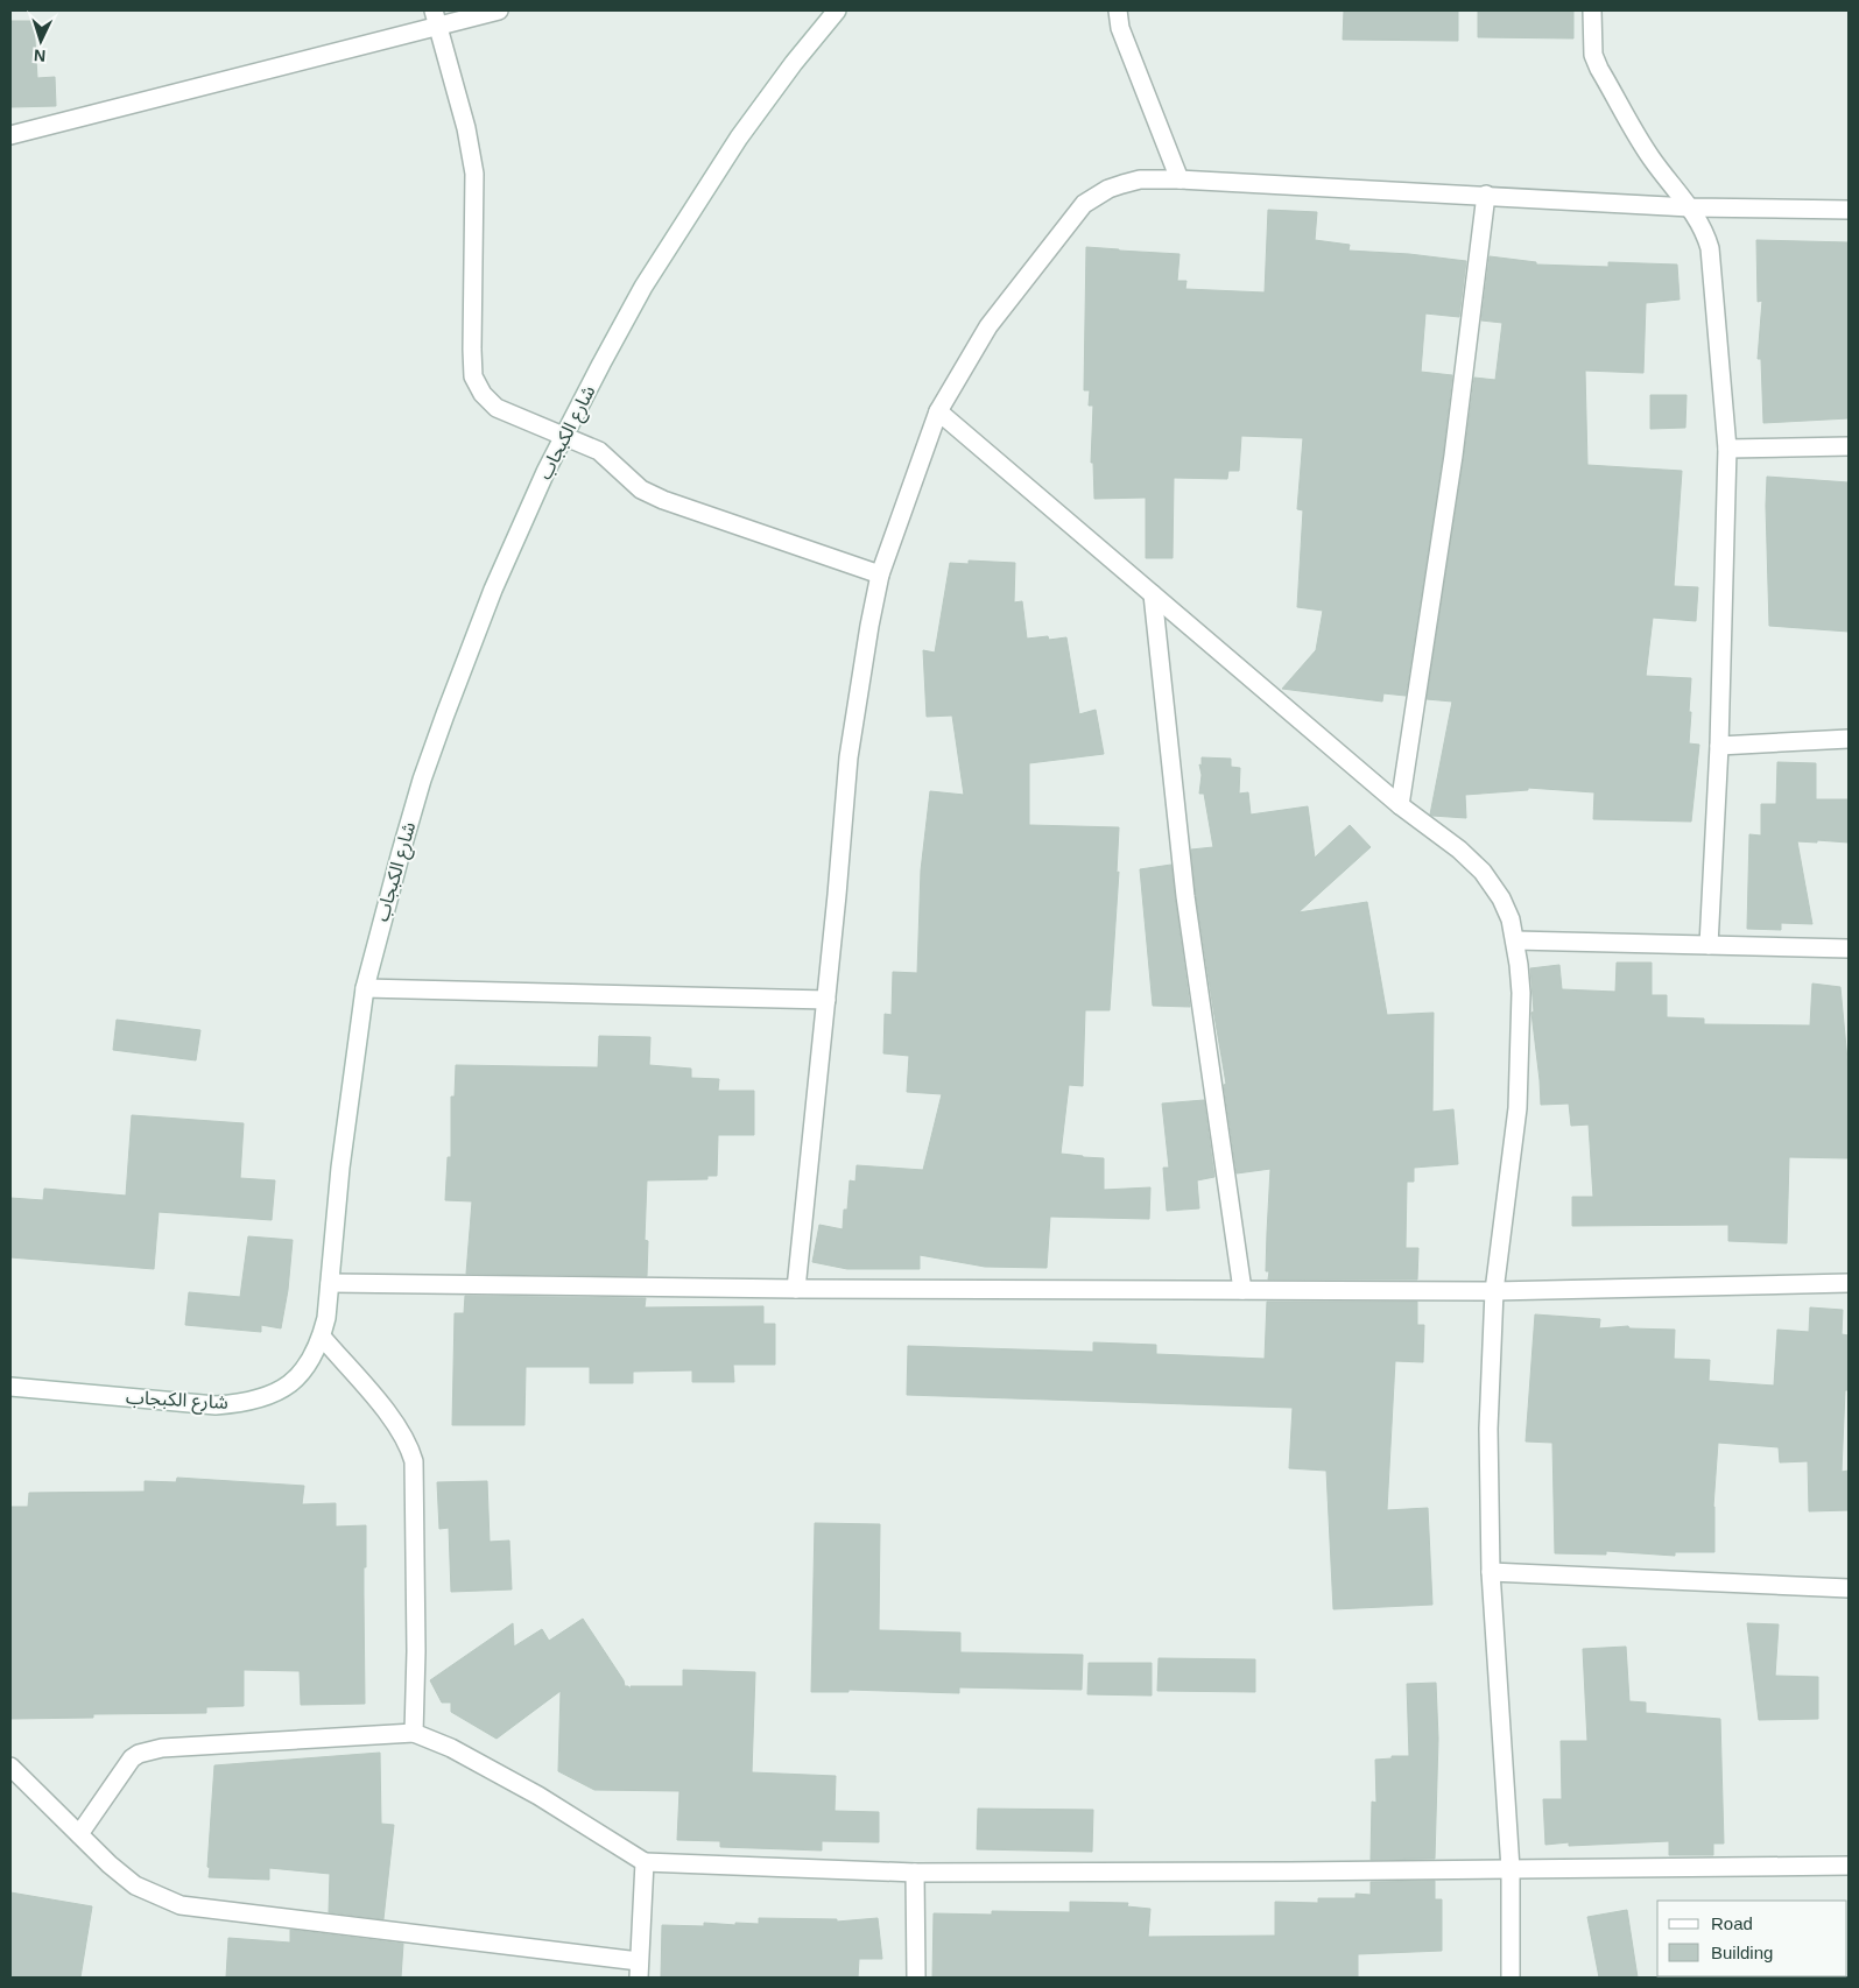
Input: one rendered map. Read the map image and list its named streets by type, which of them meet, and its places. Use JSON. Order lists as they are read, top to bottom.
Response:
{
  "streets": {
    "street": ["شارع الكبجاب"]
  },
  "legend": ["Road", "Building"],
  "north": "bottom"
}
